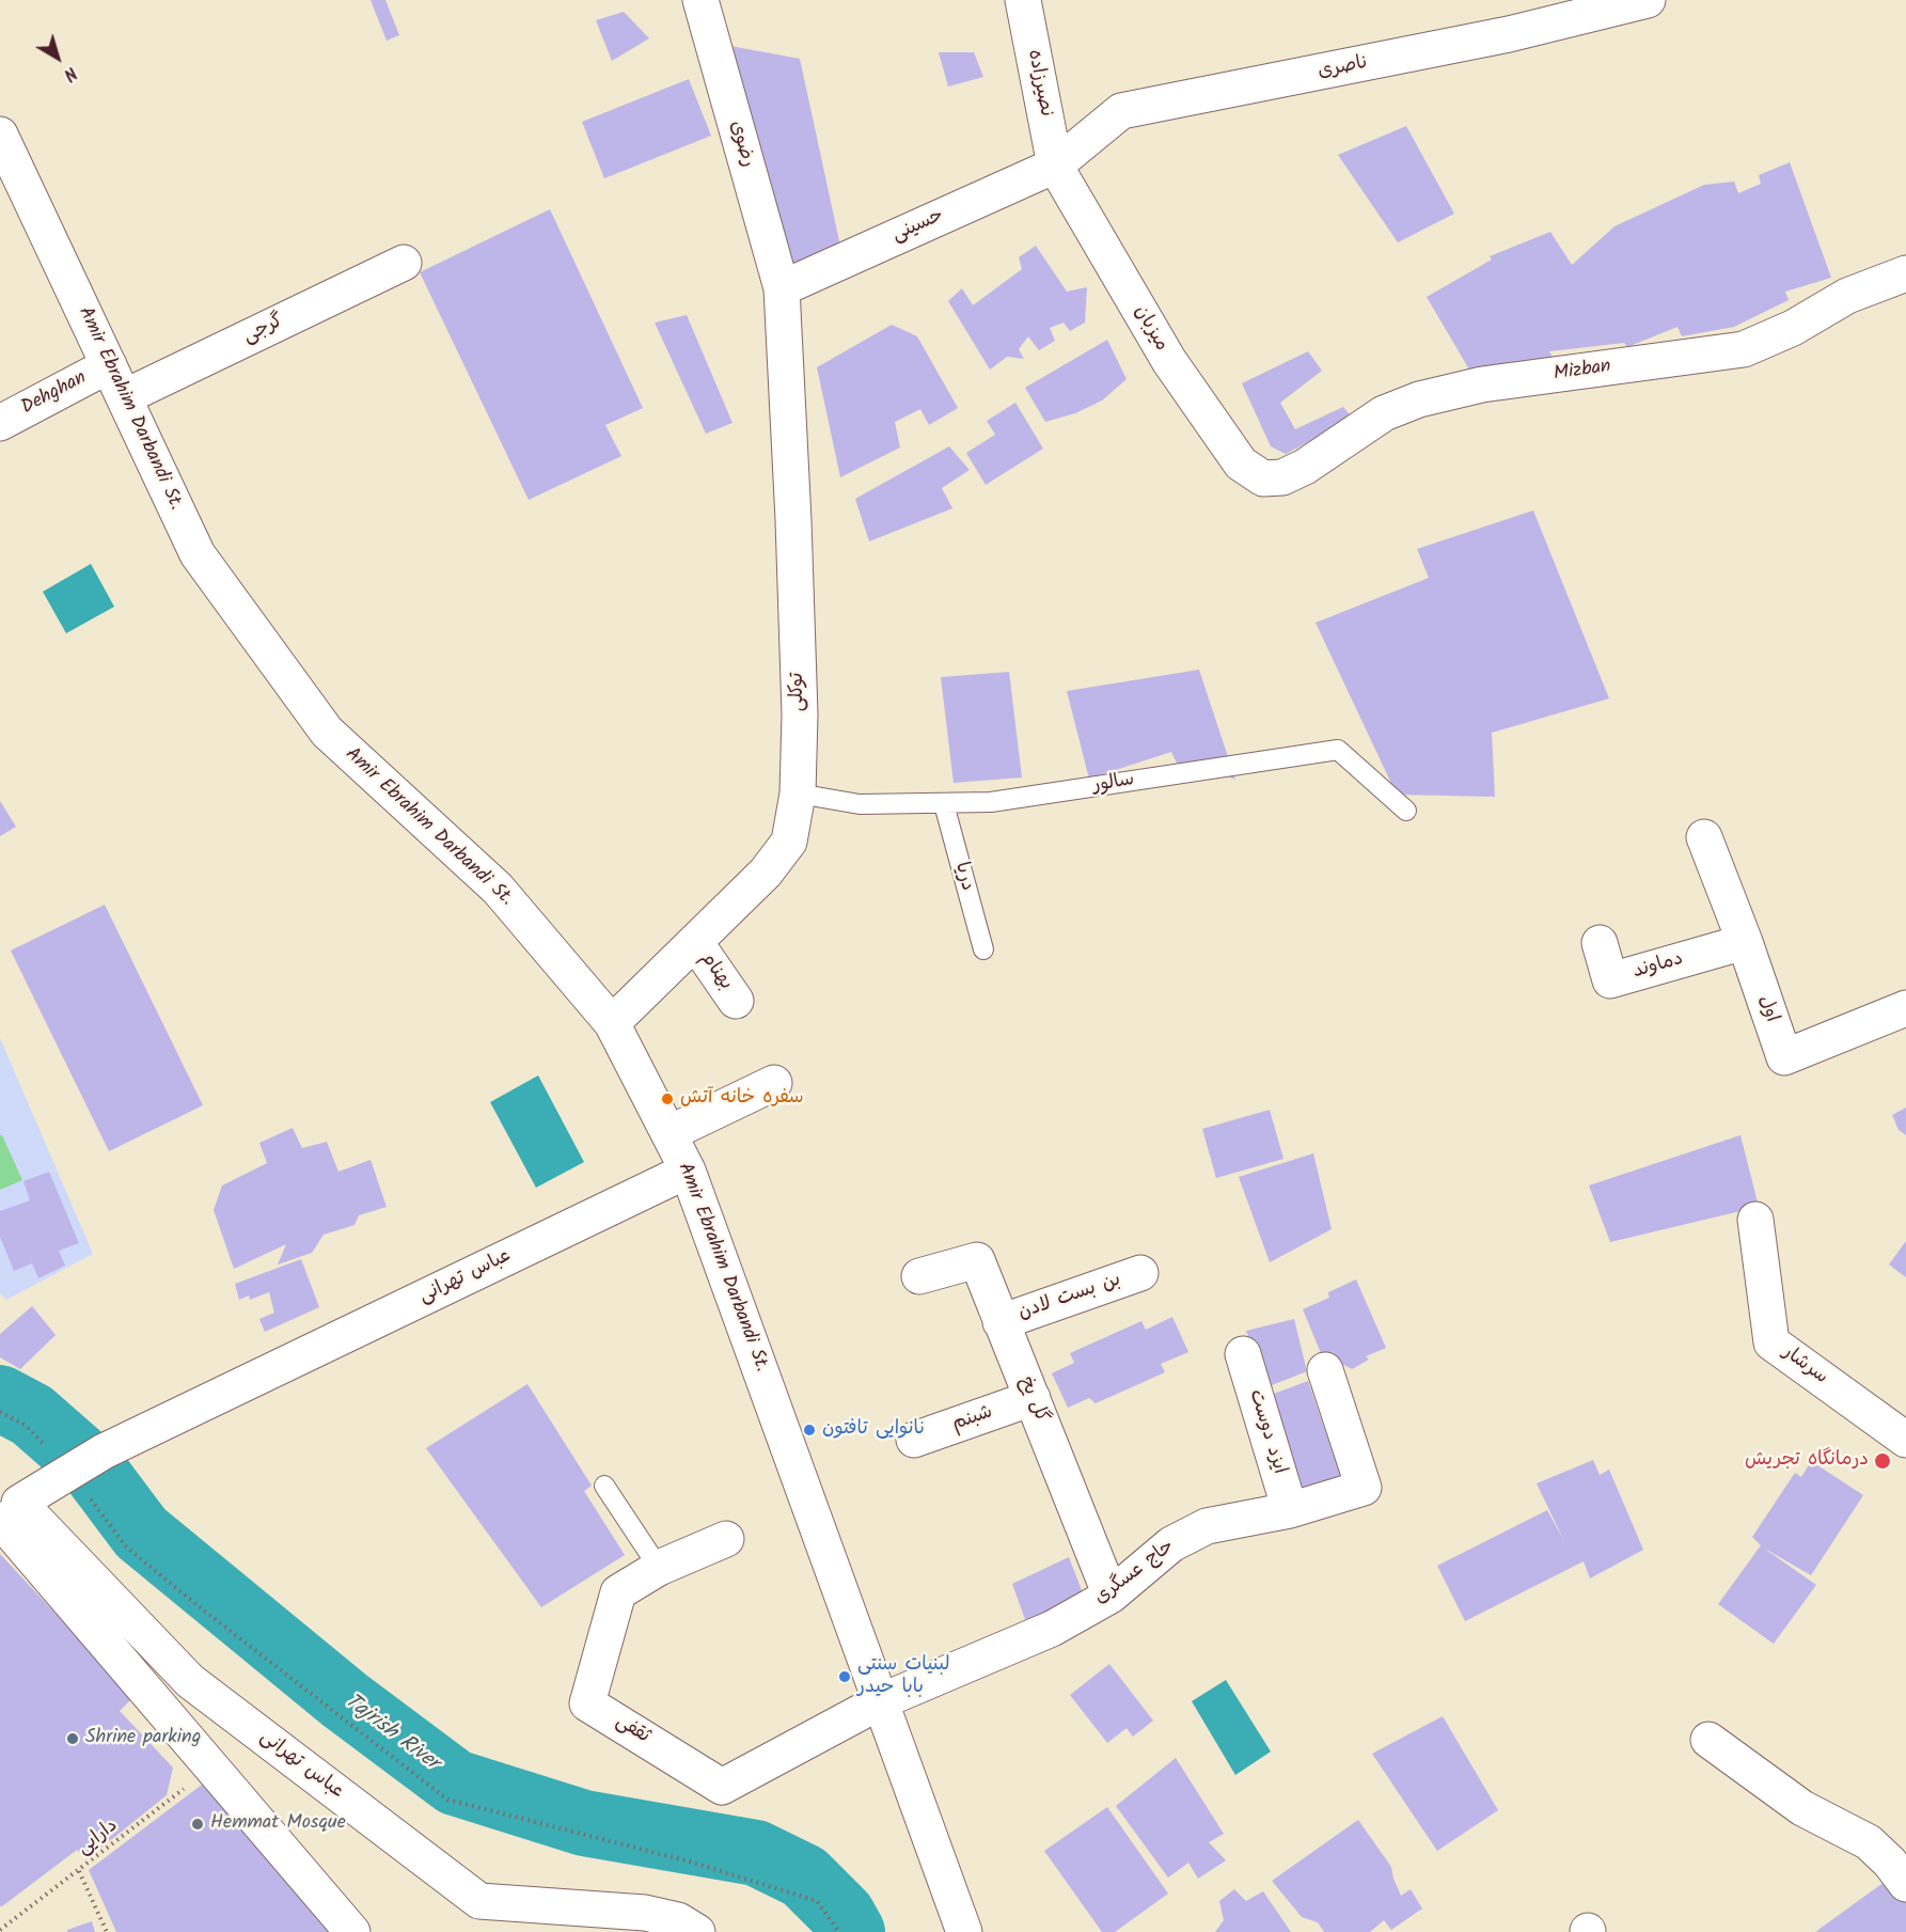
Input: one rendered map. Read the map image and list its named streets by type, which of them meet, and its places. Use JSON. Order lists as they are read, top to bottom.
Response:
{
  "streets": {
    "street": [
      "ناصری",
      "نصیرزاده",
      "رضوى",
      "حسینی",
      "گرجی",
      "Mizban",
      "Dehghan",
      "Amir Ebrahim Darbandi St.",
      "توکلی",
      "دماوند",
      "بهنام",
      "اول",
      "عباس تهرانی",
      "بن بست لادن",
      "سرشار",
      "گل یخ",
      "شبنم",
      "ایزد دوست",
      "حاج عسگری",
      "ثقفی"
    ],
    "lane": ["سالور", "دریا"],
    "path": ["دارایی"]
  },
  "crossings": [
    ["ناصری", "نصیرزاده"],
    ["ناصری", "حسینی"],
    ["ناصری", "Mizban"],
    ["نصیرزاده", "حسینی"],
    ["نصیرزاده", "Mizban"],
    ["رضوى", "حسینی"],
    ["رضوى", "توکلی"],
    ["حسینی", "Mizban"],
    ["حسینی", "توکلی"],
    ["گرجی", "Amir Ebrahim Darbandi St."],
    ["Dehghan", "Amir Ebrahim Darbandi St."],
    ["Amir Ebrahim Darbandi St.", "توکلی"],
    ["Amir Ebrahim Darbandi St.", "عباس تهرانی"],
    ["Amir Ebrahim Darbandi St.", "حاج عسگری"],
    ["Amir Ebrahim Darbandi St.", "ثقفی"],
    ["توکلی", "سالور"],
    ["توکلی", "بهنام"],
    ["سالور", "دریا"],
    ["دماوند", "اول"],
    ["بن بست لادن", "گل یخ"],
    ["گل یخ", "شبنم"],
    ["گل یخ", "حاج عسگری"],
    ["ایزد دوست", "حاج عسگری"],
    ["حاج عسگری", "ثقفی"]
  ],
  "water": ["Tajrish River"],
  "places": [
    "سفره خانه آتش",
    "نانوایی تافتون",
    "درمانگاه تجریش",
    "لبنیات سنتی بابا حیدر",
    "Shrine parking",
    "Hemmat Mosque"
  ],
  "north": "bottom right"
}
